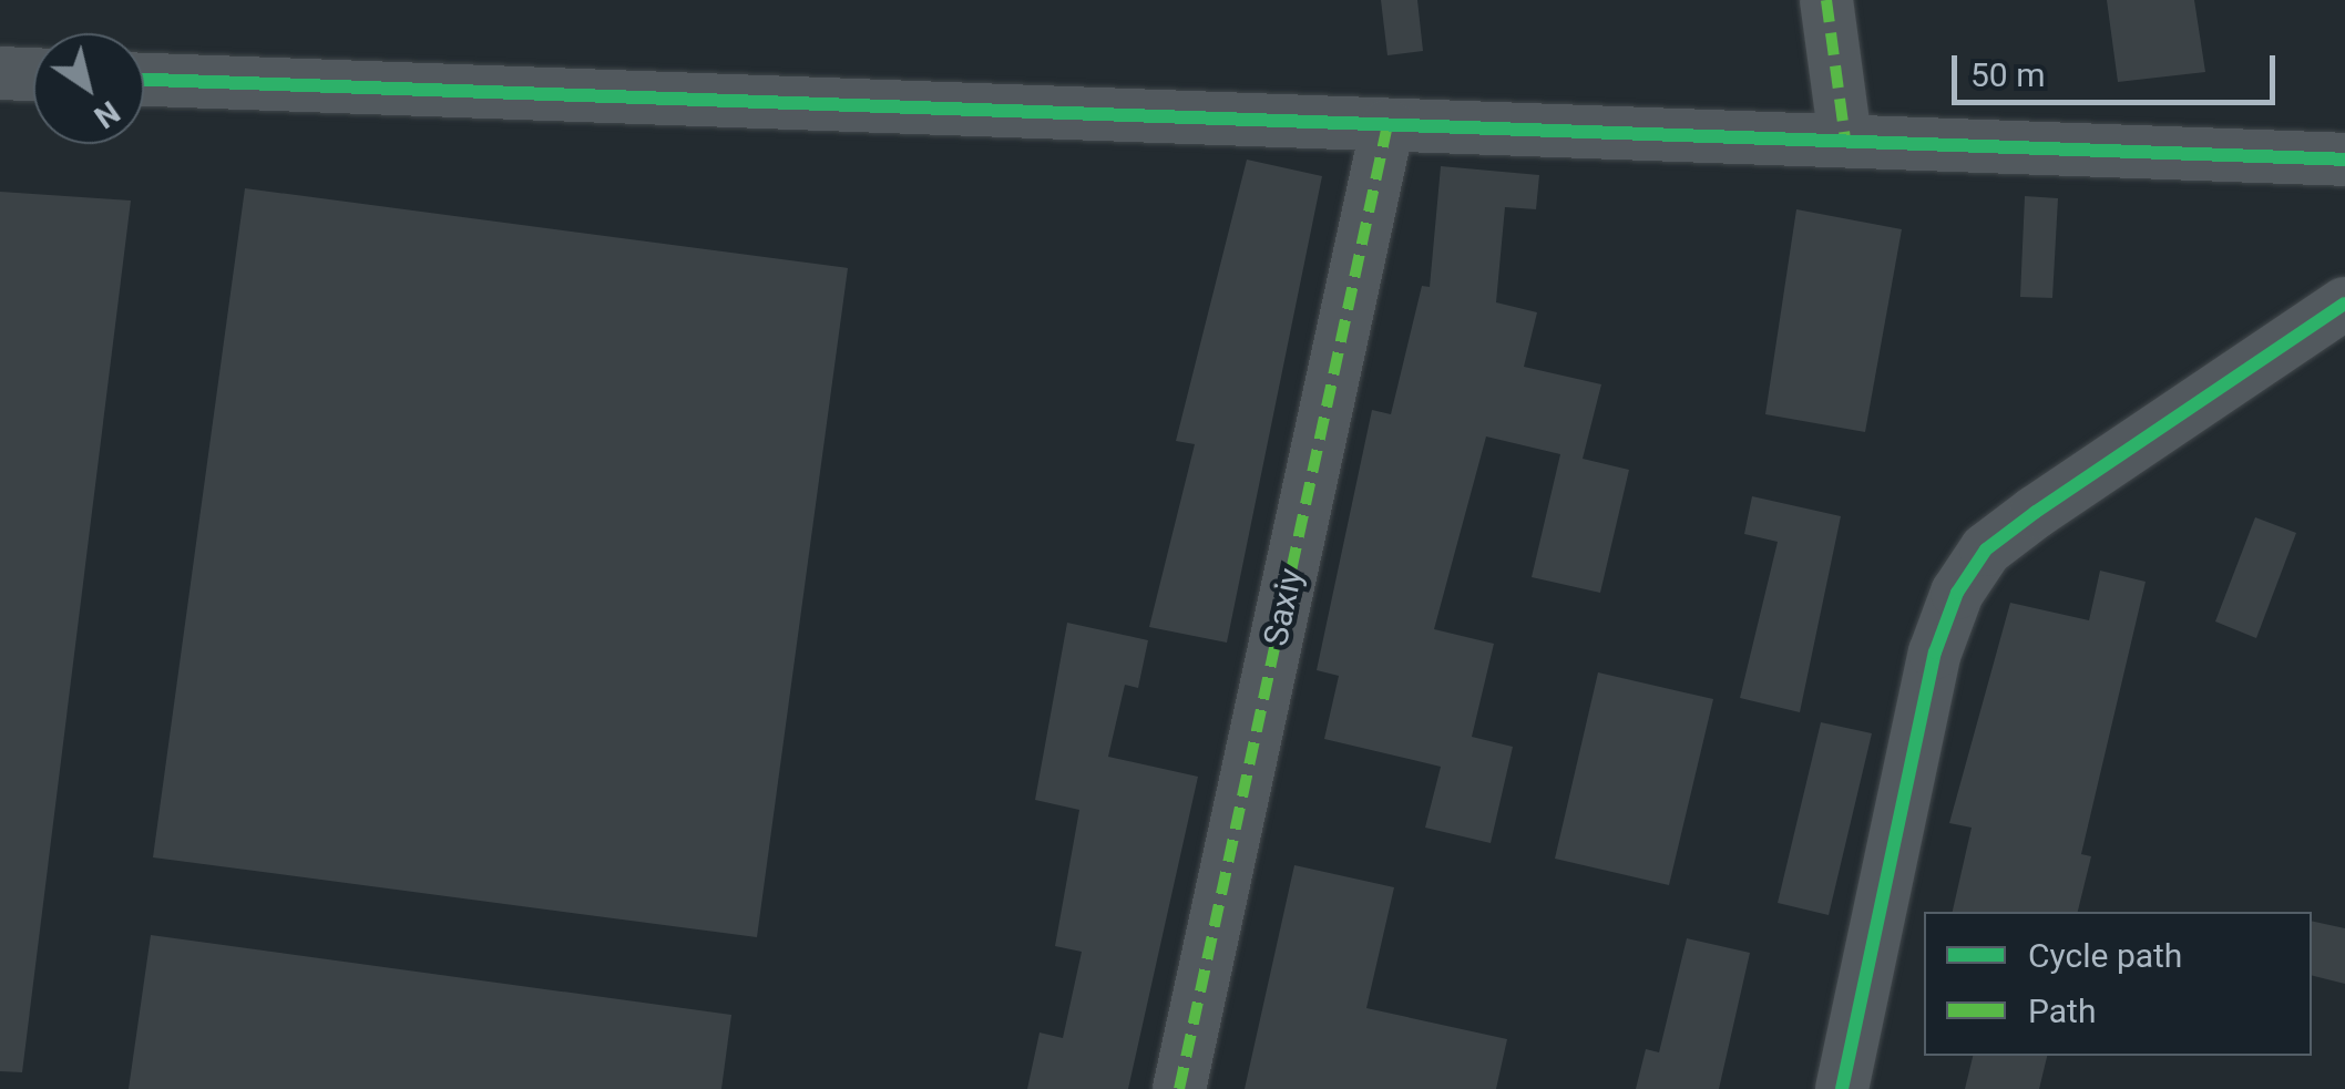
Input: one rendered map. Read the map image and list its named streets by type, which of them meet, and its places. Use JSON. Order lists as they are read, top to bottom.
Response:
{
  "streets": {
    "street": ["Saxiy"]
  },
  "legend": ["Cycle path", "Path"],
  "scale_bar": "50 m",
  "north": "bottom right"
}
